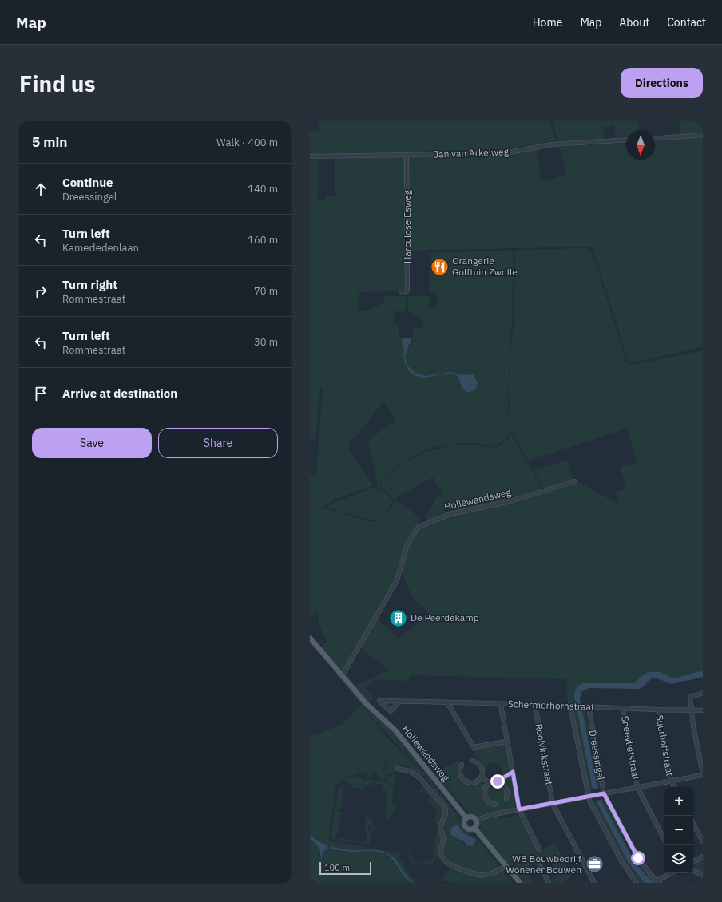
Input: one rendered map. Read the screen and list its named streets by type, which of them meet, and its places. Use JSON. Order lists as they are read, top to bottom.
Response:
{
  "streets": {
    "main road": ["Hollewandsweg"],
    "street": [
      "Jan van Arkelweg",
      "Harculose Esweg",
      "Schermerhornstraat",
      "Suurhoffstraat",
      "Sneevlietstraat",
      "Roolvinkstraat",
      "Dreessingel"
    ]
  },
  "crossings": [
    ["Jan van Arkelweg", "Harculose Esweg"],
    ["Schermerhornstraat", "Suurhoffstraat"],
    ["Schermerhornstraat", "Sneevlietstraat"],
    ["Schermerhornstraat", "Roolvinkstraat"],
    ["Schermerhornstraat", "Dreessingel"]
  ],
  "places": {
    "restaurant": ["Orangerie Golftuin Zwolle"],
    "building": ["De Peerdekamp"],
    "office": ["WB Bouwbedrijf WonenenBouwen"]
  },
  "scale_bar": "100 m",
  "north": "bottom",
  "page": {
    "header": "Map",
    "nav": [
      "Home",
      "Map",
      "About",
      "Contact"
    ],
    "buttons": [
      "Directions",
      ["Save", "Share"]
    ],
    "title": "Find us",
    "heading": ["5 min", "Walk · 400 m"],
    "list": [
      ["Continue", "Dreessingel", "140 m"],
      ["Turn left", "Kamerledenlaan", "160 m"],
      ["Turn right", "Rommestraat", "70 m"],
      ["Turn left", "Rommestraat", "30 m"],
      "Arrive at destination"
    ],
    "map_buttons": ["+", "−"],
    "scale": "100 m"
  }
}
